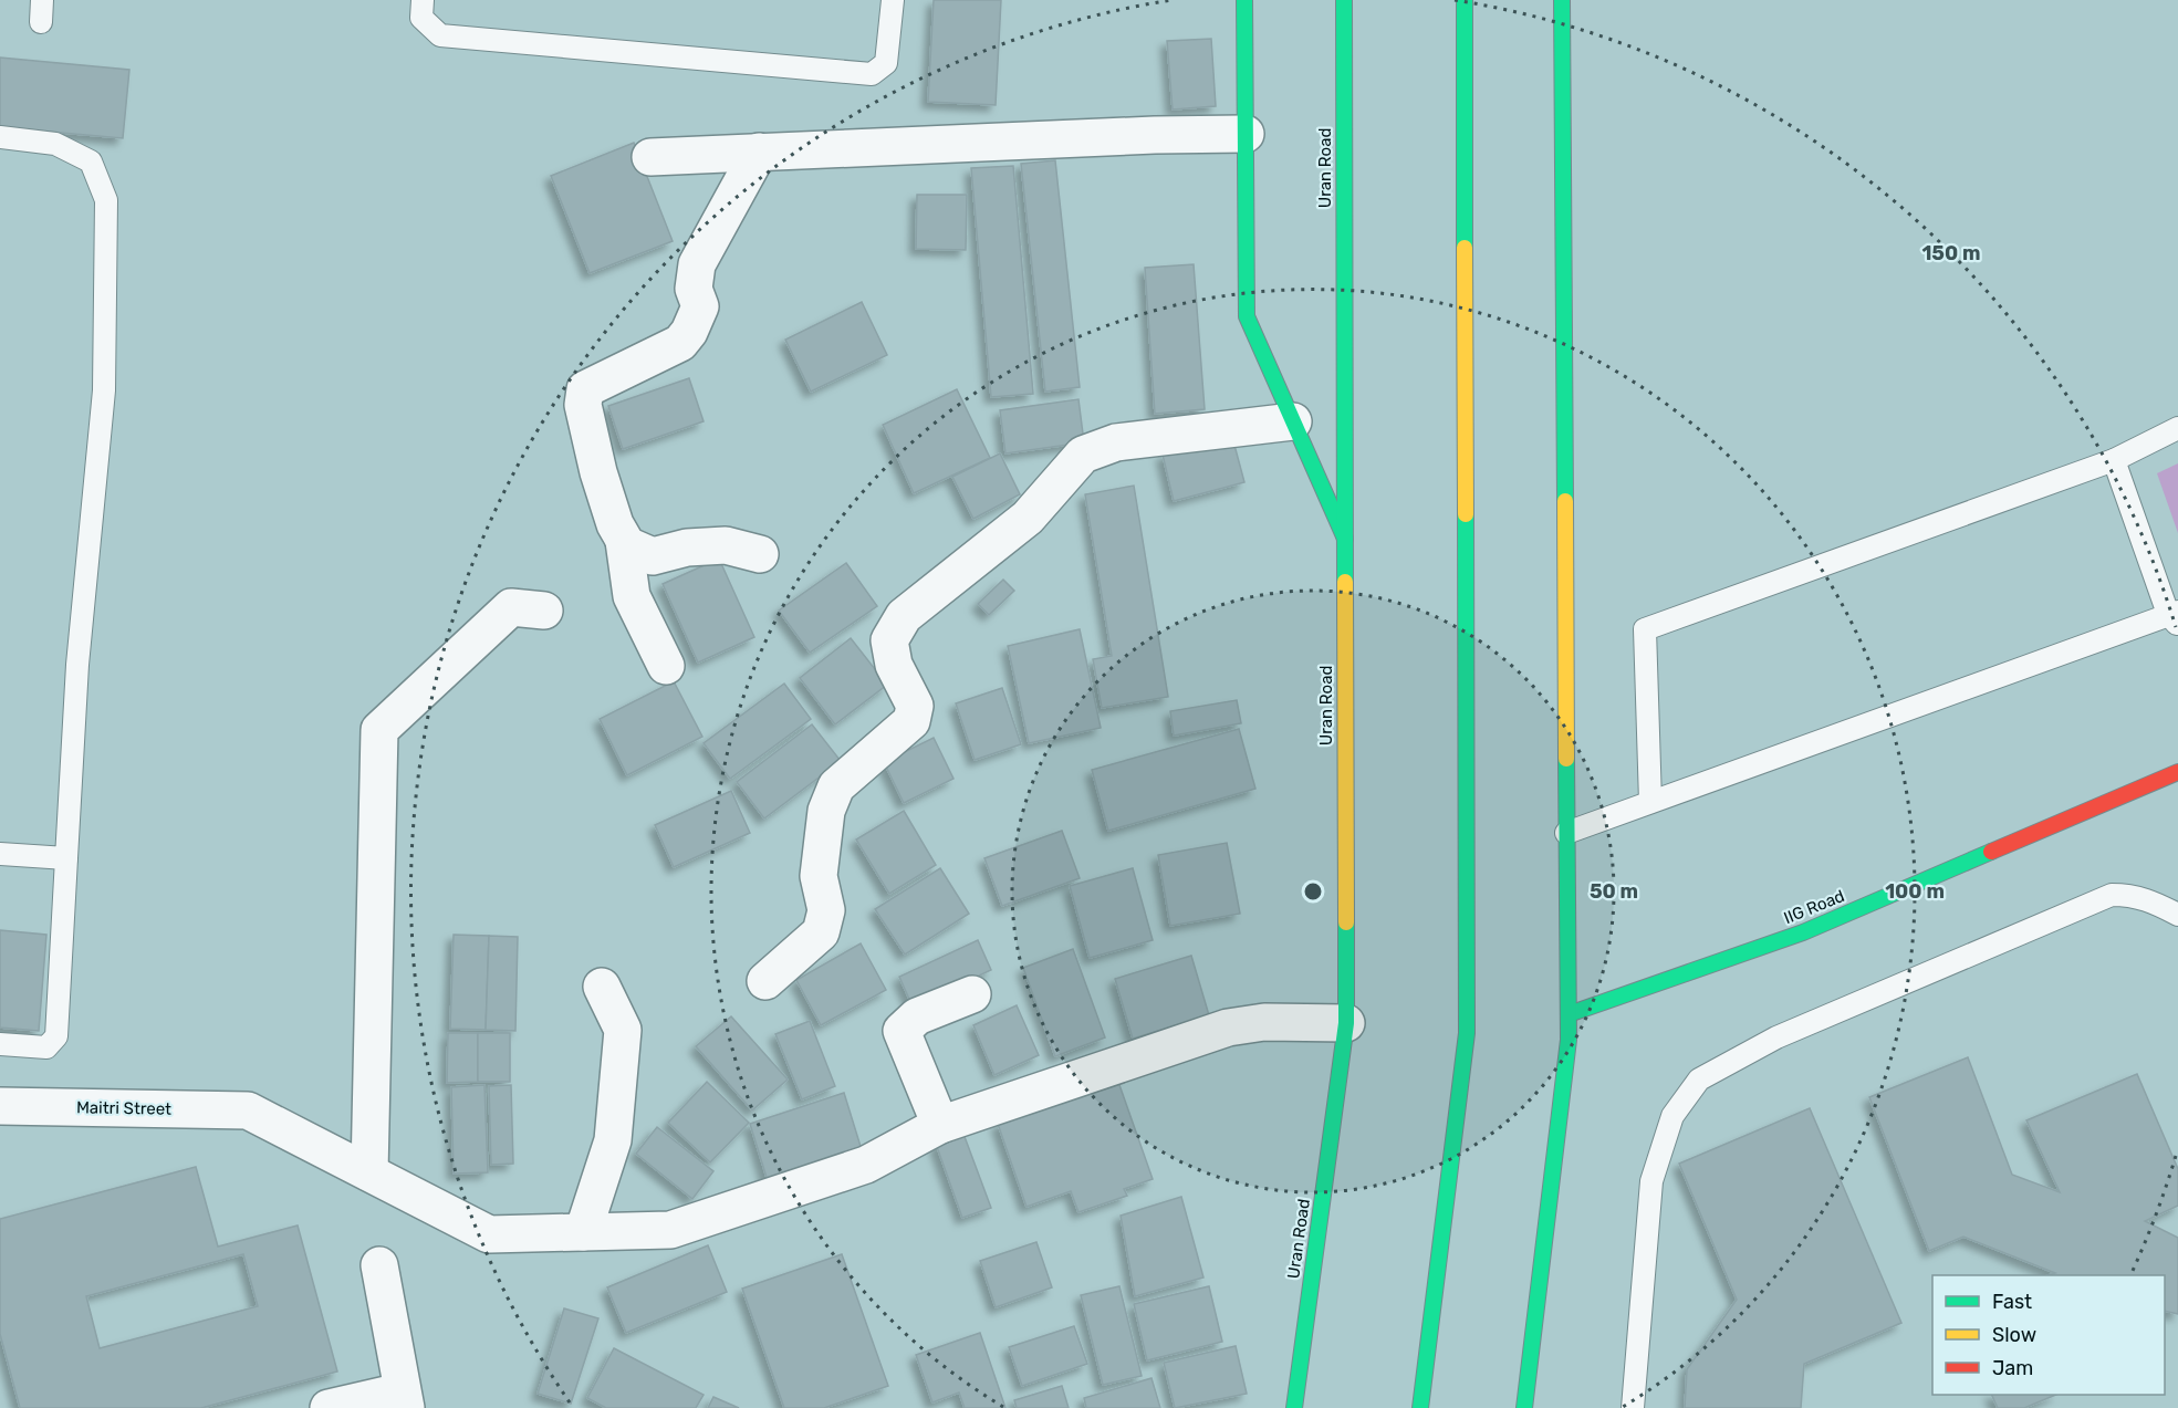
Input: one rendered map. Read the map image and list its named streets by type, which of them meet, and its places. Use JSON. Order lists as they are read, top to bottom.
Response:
{
  "streets": {
    "main road": ["Uran Road", "IIG Road"],
    "street": ["Maitri Street"]
  },
  "legend": ["Fast", "Slow", "Jam"],
  "rings": ["150 m", "50 m", "100 m"]
}
